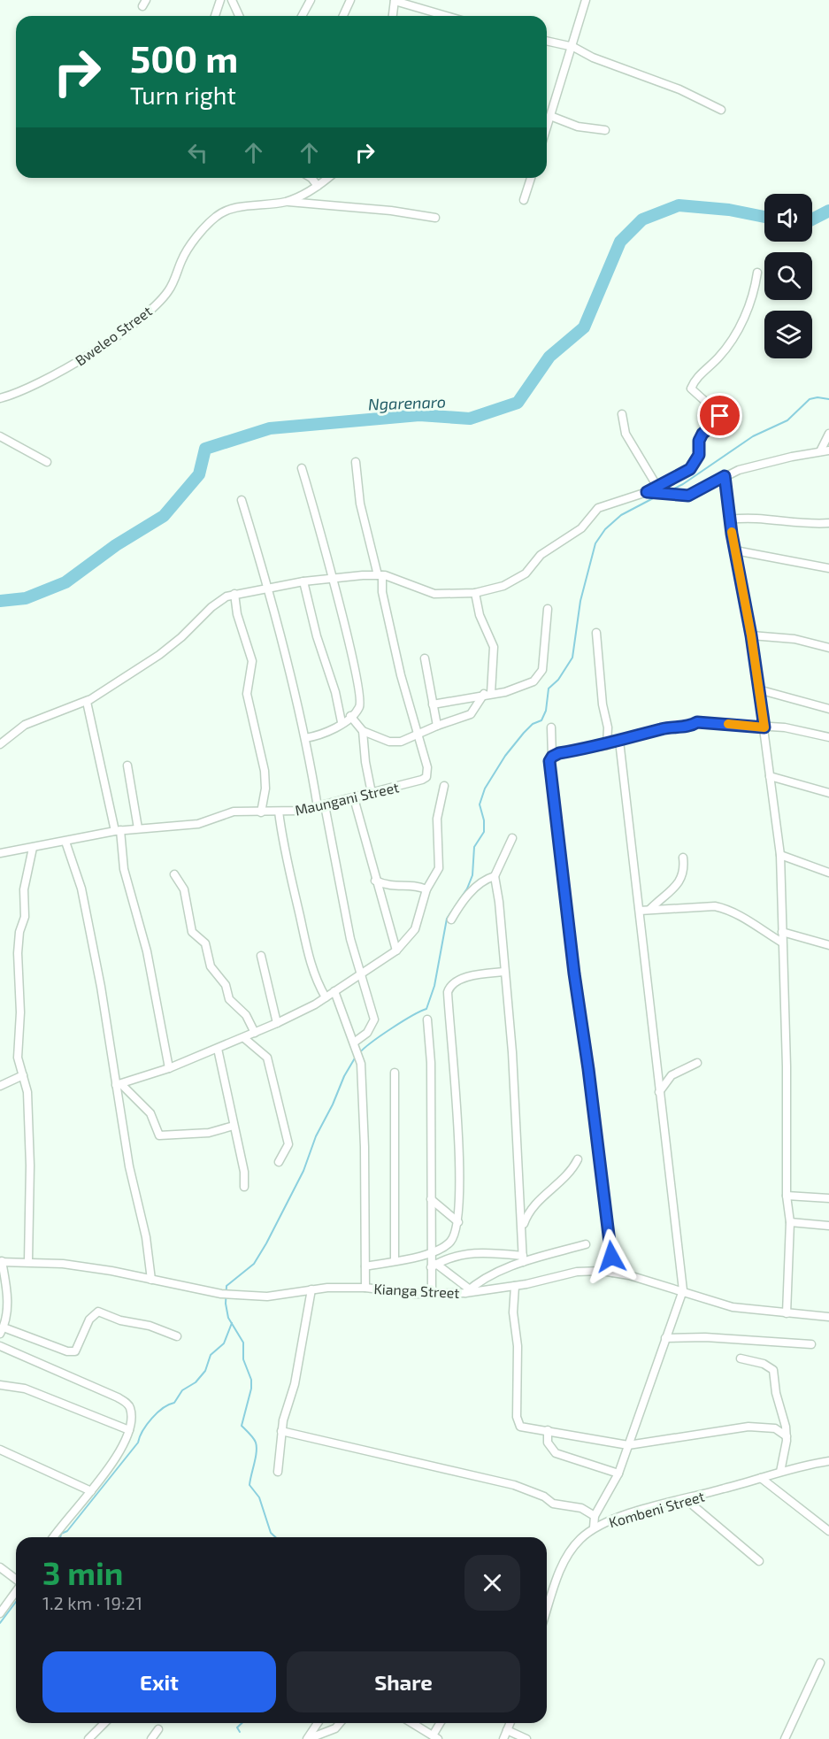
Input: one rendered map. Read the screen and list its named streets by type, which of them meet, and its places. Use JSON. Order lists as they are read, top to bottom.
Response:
{
  "streets": {
    "street": [
      "Bweleo Street",
      "Maungani Street",
      "Kianga Street",
      "Kombeni Street"
    ]
  },
  "water": ["Ngarenaro"],
  "page": {
    "turn": ["500 m", "Turn right"],
    "heading": ["3 min", "1.2 km · 19:21"],
    "buttons": ["Exit", "Share"]
  }
}
